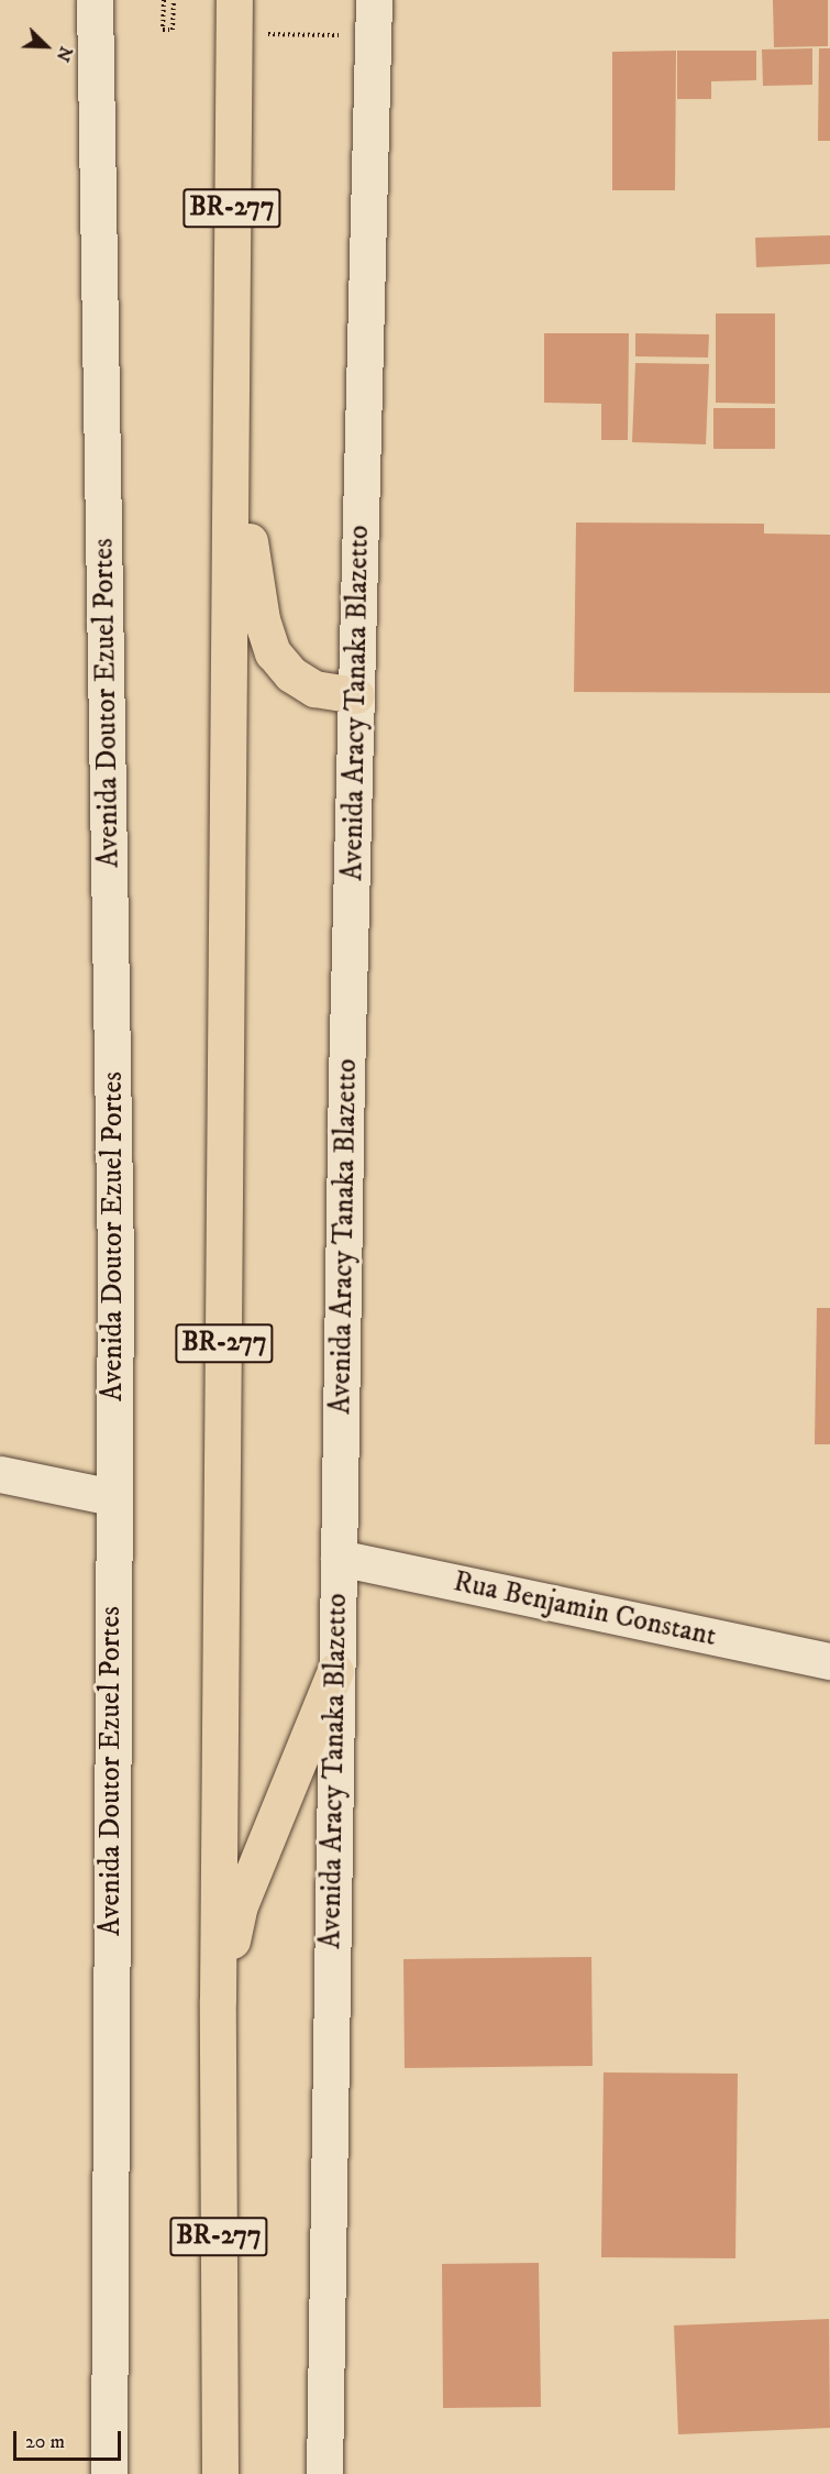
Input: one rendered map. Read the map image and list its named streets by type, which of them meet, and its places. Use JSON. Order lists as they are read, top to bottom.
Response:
{
  "streets": {
    "highway": ["BR-277"],
    "main road": ["Avenida Doutor Ezuel Portes", "Avenida Aracy Tanaka Blazetto", "Rua Benjamin Constant"]
  },
  "crossings": [
    ["Avenida Aracy Tanaka Blazetto", "Rua Benjamin Constant"]
  ],
  "scale_bar": "20 m",
  "north": "bottom right"
}
